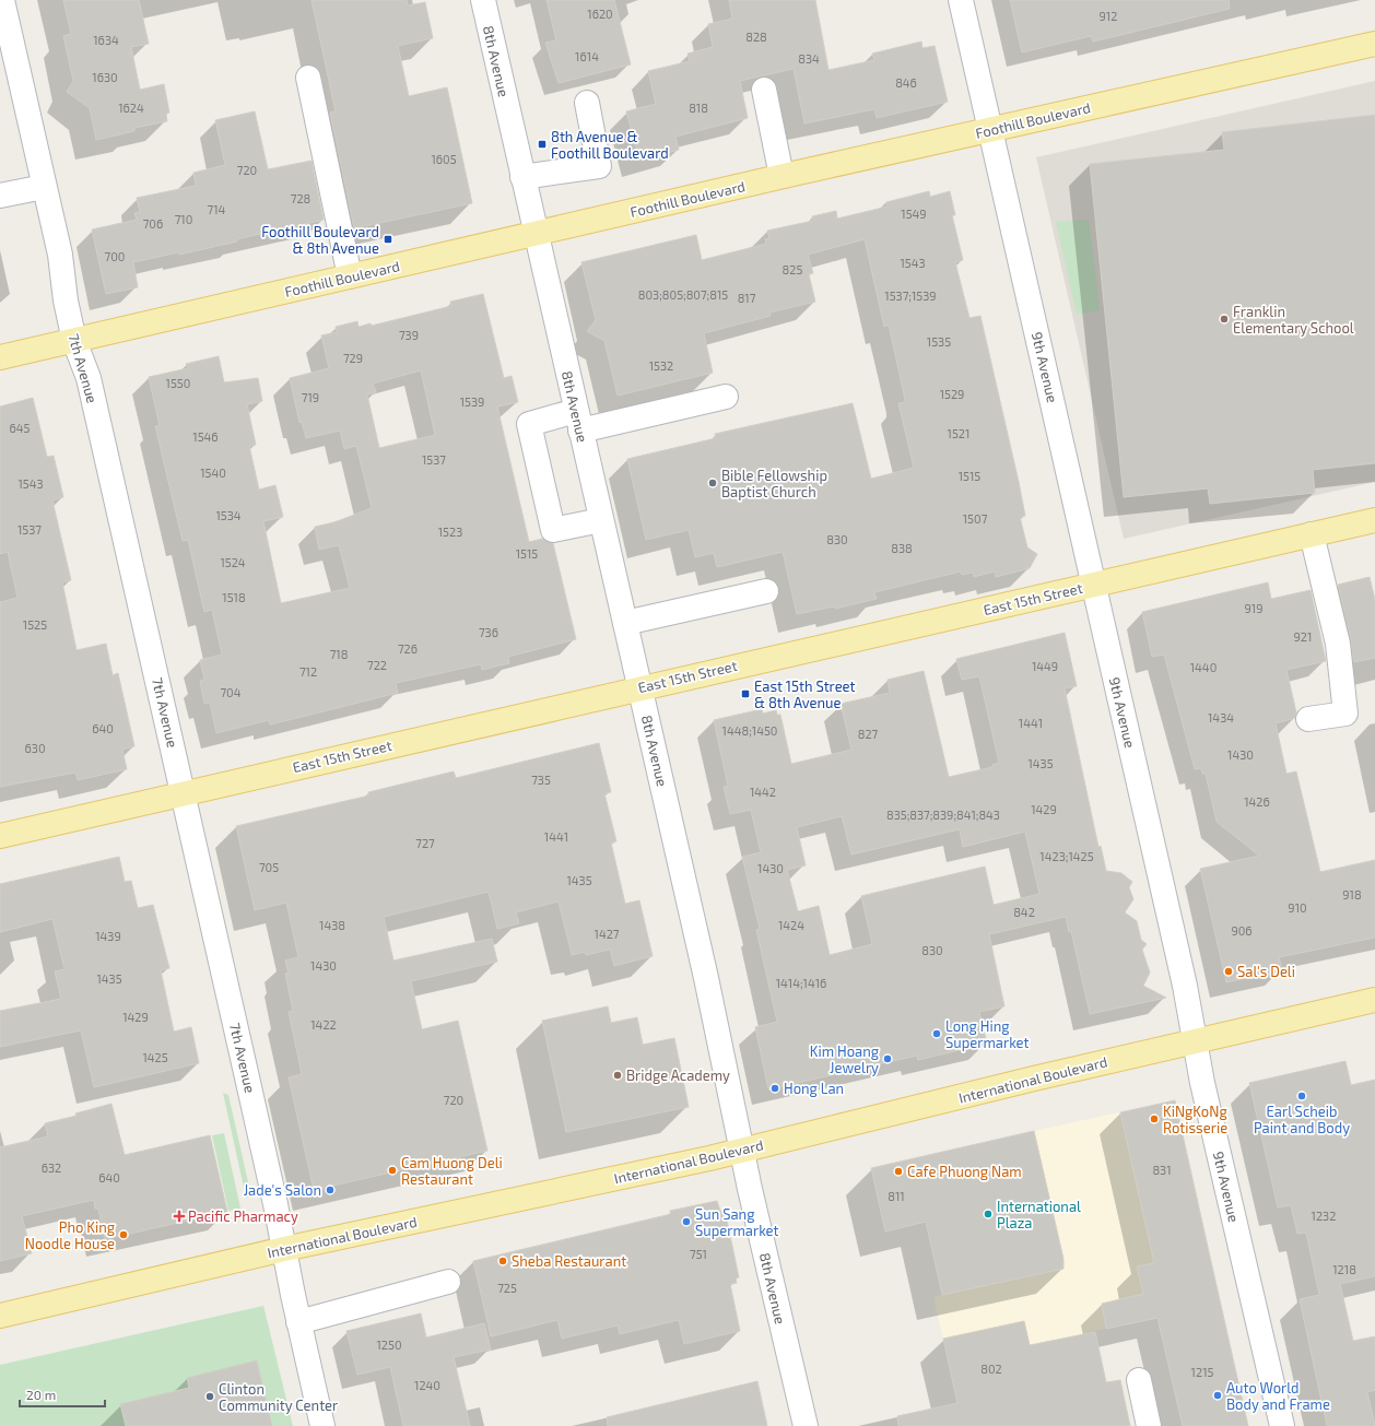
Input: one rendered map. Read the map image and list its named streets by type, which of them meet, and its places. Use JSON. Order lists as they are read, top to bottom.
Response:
{
  "streets": {
    "main road": ["Foothill Boulevard", "East 15th Street", "International Boulevard"],
    "street": ["8th Avenue", "9th Avenue", "7th Avenue"]
  },
  "crossings": [
    ["8th Avenue", "Foothill Boulevard"],
    ["8th Avenue", "East 15th Street"],
    ["8th Avenue", "International Boulevard"],
    ["Foothill Boulevard", "9th Avenue"],
    ["Foothill Boulevard", "7th Avenue"],
    ["9th Avenue", "East 15th Street"],
    ["9th Avenue", "International Boulevard"],
    ["7th Avenue", "East 15th Street"],
    ["7th Avenue", "International Boulevard"]
  ],
  "places": {
    "transit": ["8th Avenue & Foothill Boulevard", "Foothill Boulevard & 8th Avenue", "East 15th Street & 8th Avenue"],
    "other": [
      "Franklin Elementary School",
      "Bible Fellowship Baptist Church",
      "Sal's Deli",
      "Long Hing Supermarket",
      "Kim Hoang Jewelry",
      "Bridge Academy",
      "Hong Lan",
      "Earl Scheib Paint and Body",
      "KiNgKoNg Rotisserie",
      "Cam Huong Deli Restaurant",
      "Cafe Phuong Nam",
      "Jade's Salon",
      "International Plaza",
      "Sun Sang Supermarket",
      "Pho King Noodle House",
      "Sheba Restaurant",
      "Auto World Body and Frame",
      "Clinton Community Center"
    ],
    "health": ["Pacific Pharmacy"]
  },
  "house_numbers": [
    "1620",
    "912",
    "828",
    "1634",
    "1614",
    "834",
    "1630",
    "846",
    "1624",
    "818",
    "1605",
    "720",
    "728",
    "714",
    "1549",
    "710",
    "706",
    "700",
    "1543",
    "825",
    "803;805;807;815",
    "1537;1539",
    "817",
    "739",
    "1535",
    "729",
    "1532",
    "1550",
    "1529",
    "719",
    "1539",
    "645",
    "1521",
    "1546",
    "1537",
    "1540",
    "1515",
    "1543",
    "1534",
    "1507",
    "1537",
    "1523",
    "830",
    "838",
    "1515",
    "1524",
    "1518",
    "919",
    "1525",
    "736",
    "921",
    "726",
    "718",
    "722",
    "1449",
    "1440",
    "712",
    "704",
    "1434",
    "1441",
    "640",
    "1448;1450",
    "827",
    "630",
    "1430",
    "1435",
    "735",
    "1442",
    "1426",
    "1429",
    "835;837;839;841;843",
    "1441",
    "727",
    "1423;1425",
    "705",
    "1430",
    "1435",
    "918",
    "910",
    "842",
    "1438",
    "1424",
    "906",
    "1427",
    "1439",
    "830",
    "1430",
    "1435",
    "1414;1416",
    "1429",
    "1422",
    "1425",
    "720",
    "632",
    "831",
    "640",
    "811",
    "1232",
    "751",
    "1218",
    "725",
    "1250",
    "802",
    "1215",
    "1240"
  ],
  "scale_bar": "20 m"
}
